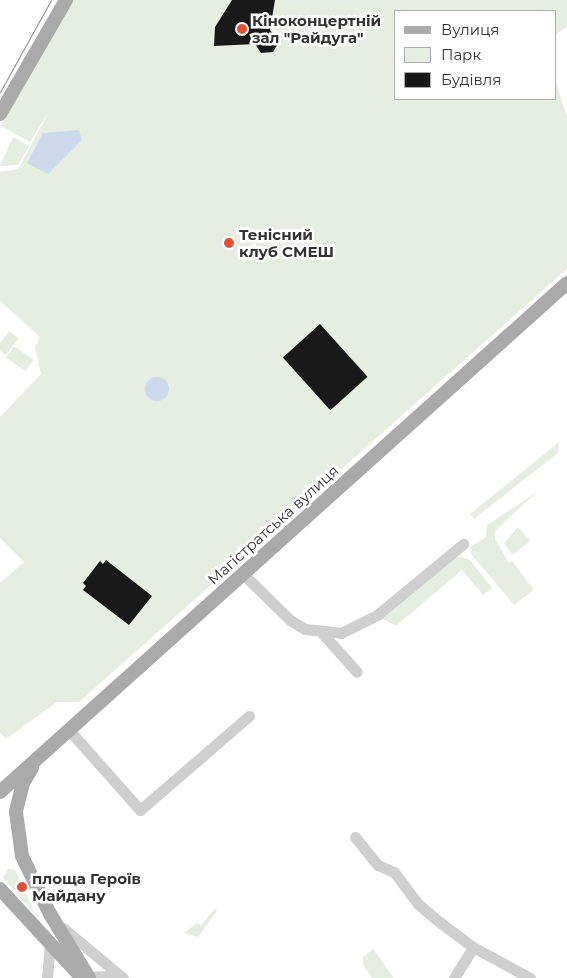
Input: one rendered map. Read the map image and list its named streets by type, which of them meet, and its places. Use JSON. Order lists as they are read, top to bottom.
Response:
{
  "streets": {
    "main road": ["Магістратська вулиця"]
  },
  "places": ["Кіноконцертній зал \"Райдуга\"", "Тенісний клуб СМЕШ", "площа Героїв Майдану"],
  "legend": ["Вулиця", "Парк", "Будівля"]
}
